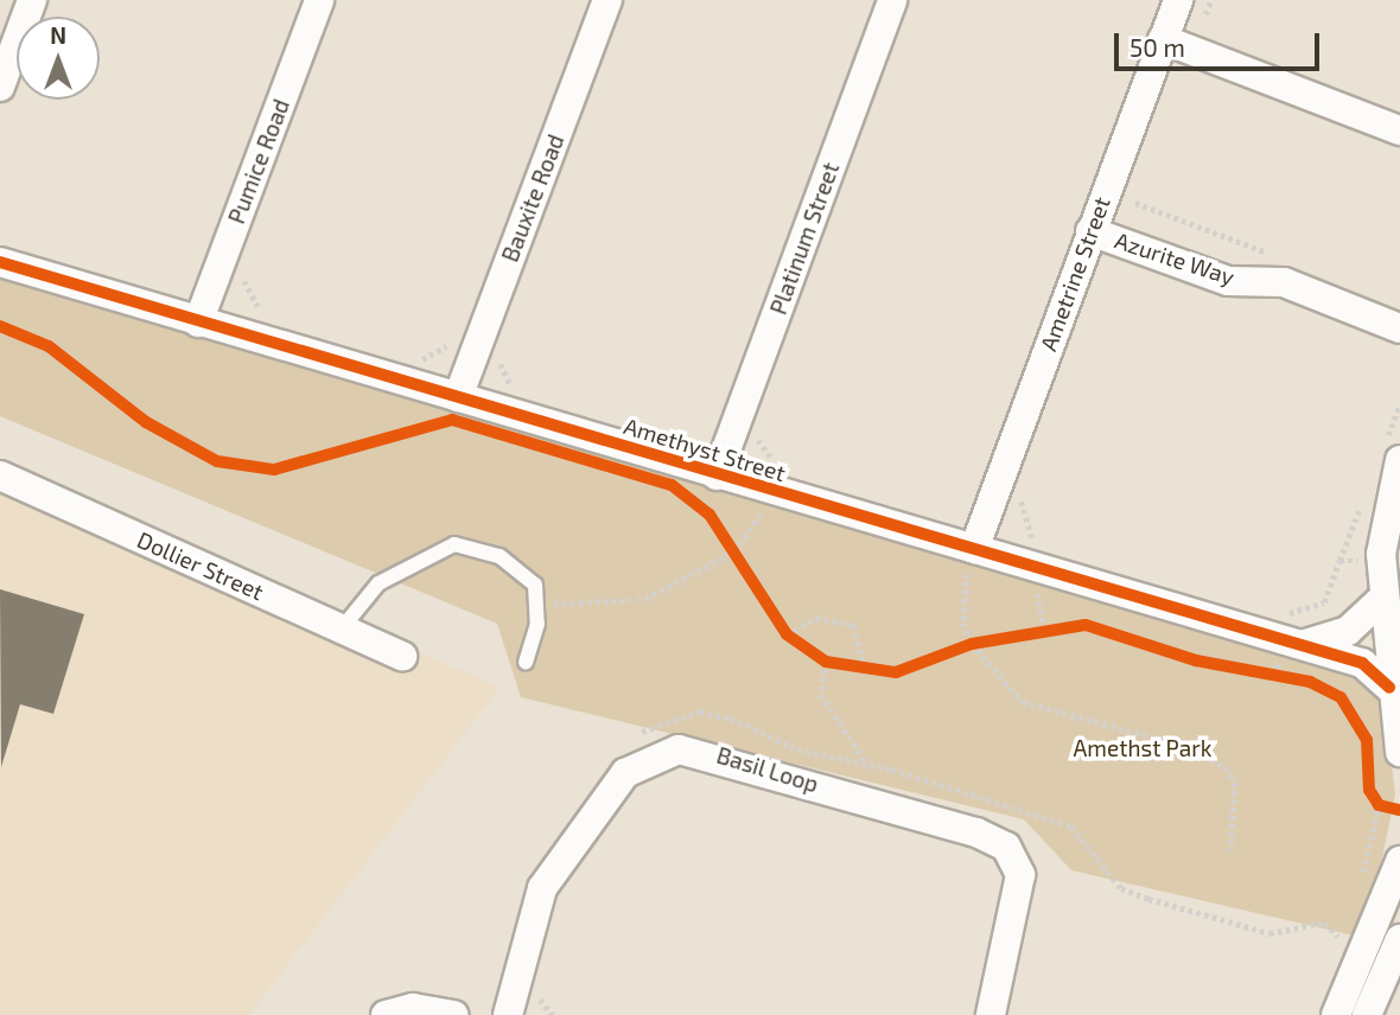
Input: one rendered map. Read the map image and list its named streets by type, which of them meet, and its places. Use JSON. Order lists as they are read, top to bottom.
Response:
{
  "streets": {
    "street": [
      "Pumice Road",
      "Bauxite Road",
      "Platinum Street",
      "Azurite Way",
      "Ametrine Street",
      "Amethyst Street",
      "Dollier Street",
      "Basil Loop"
    ]
  },
  "crossings": [
    ["Pumice Road", "Amethyst Street"],
    ["Bauxite Road", "Amethyst Street"],
    ["Platinum Street", "Amethyst Street"],
    ["Azurite Way", "Ametrine Street"],
    ["Ametrine Street", "Amethyst Street"]
  ],
  "parks": ["Amethst Park"],
  "scale_bar": "50 m",
  "north": "top"
}
